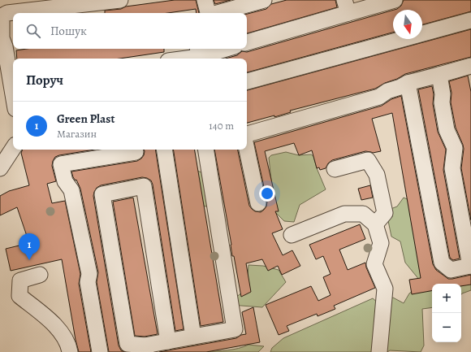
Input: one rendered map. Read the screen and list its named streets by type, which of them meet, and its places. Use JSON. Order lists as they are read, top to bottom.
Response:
{
  "north": "bottom",
  "page": {
    "search": "Пошук",
    "heading": "Поруч",
    "list": [
      {
        "mark": "1",
        "name": "Green Plast",
        "note": "Магазин",
        "value": "140 m"
      }
    ],
    "pins": "1",
    "map_buttons": ["+", "−"]
  }
}
